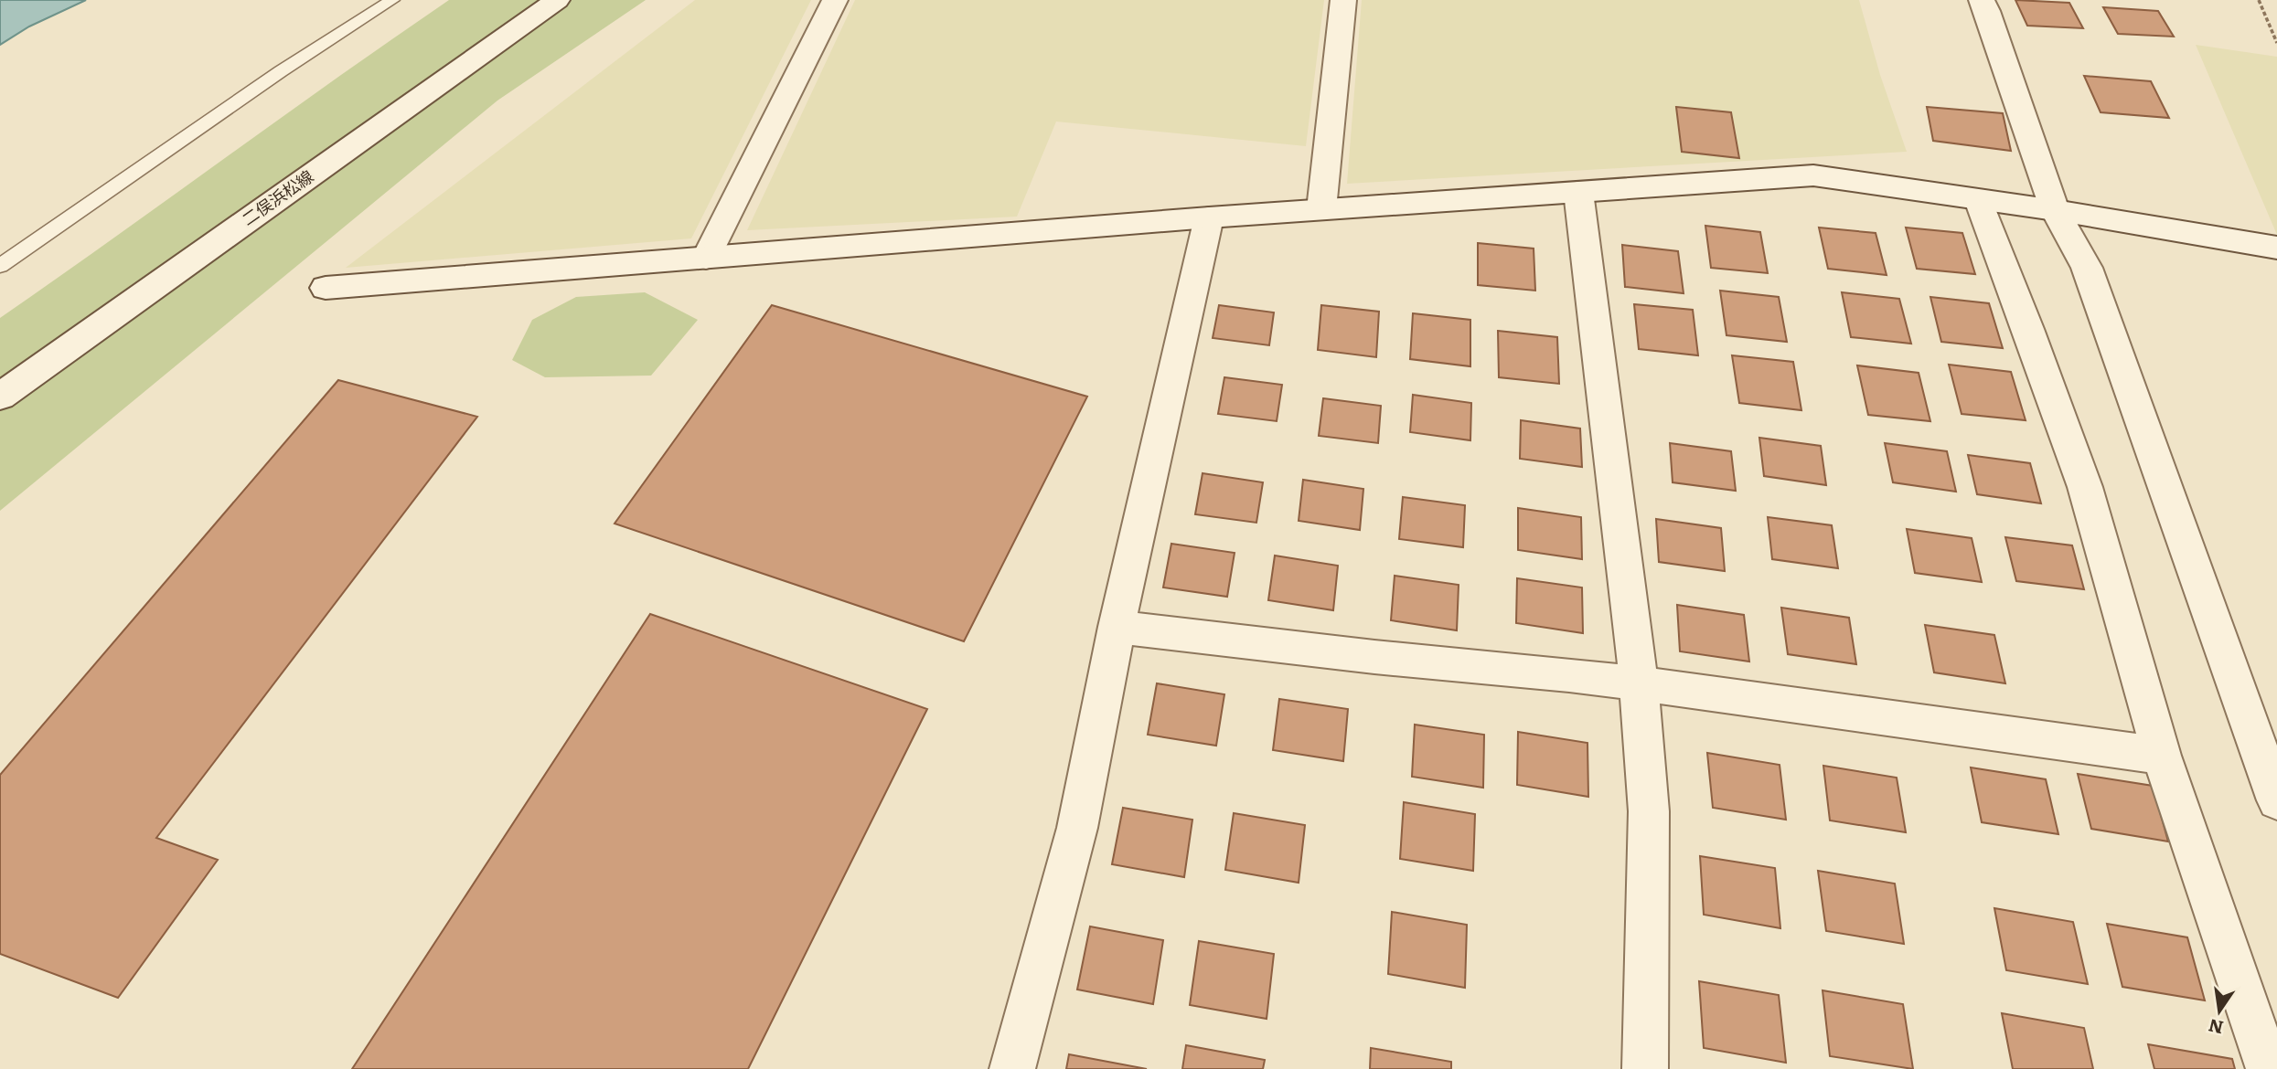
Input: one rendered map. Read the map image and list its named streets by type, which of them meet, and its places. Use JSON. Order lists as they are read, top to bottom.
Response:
{
  "streets": {
    "street": ["二俣浜松線"]
  },
  "north": "bottom"
}
